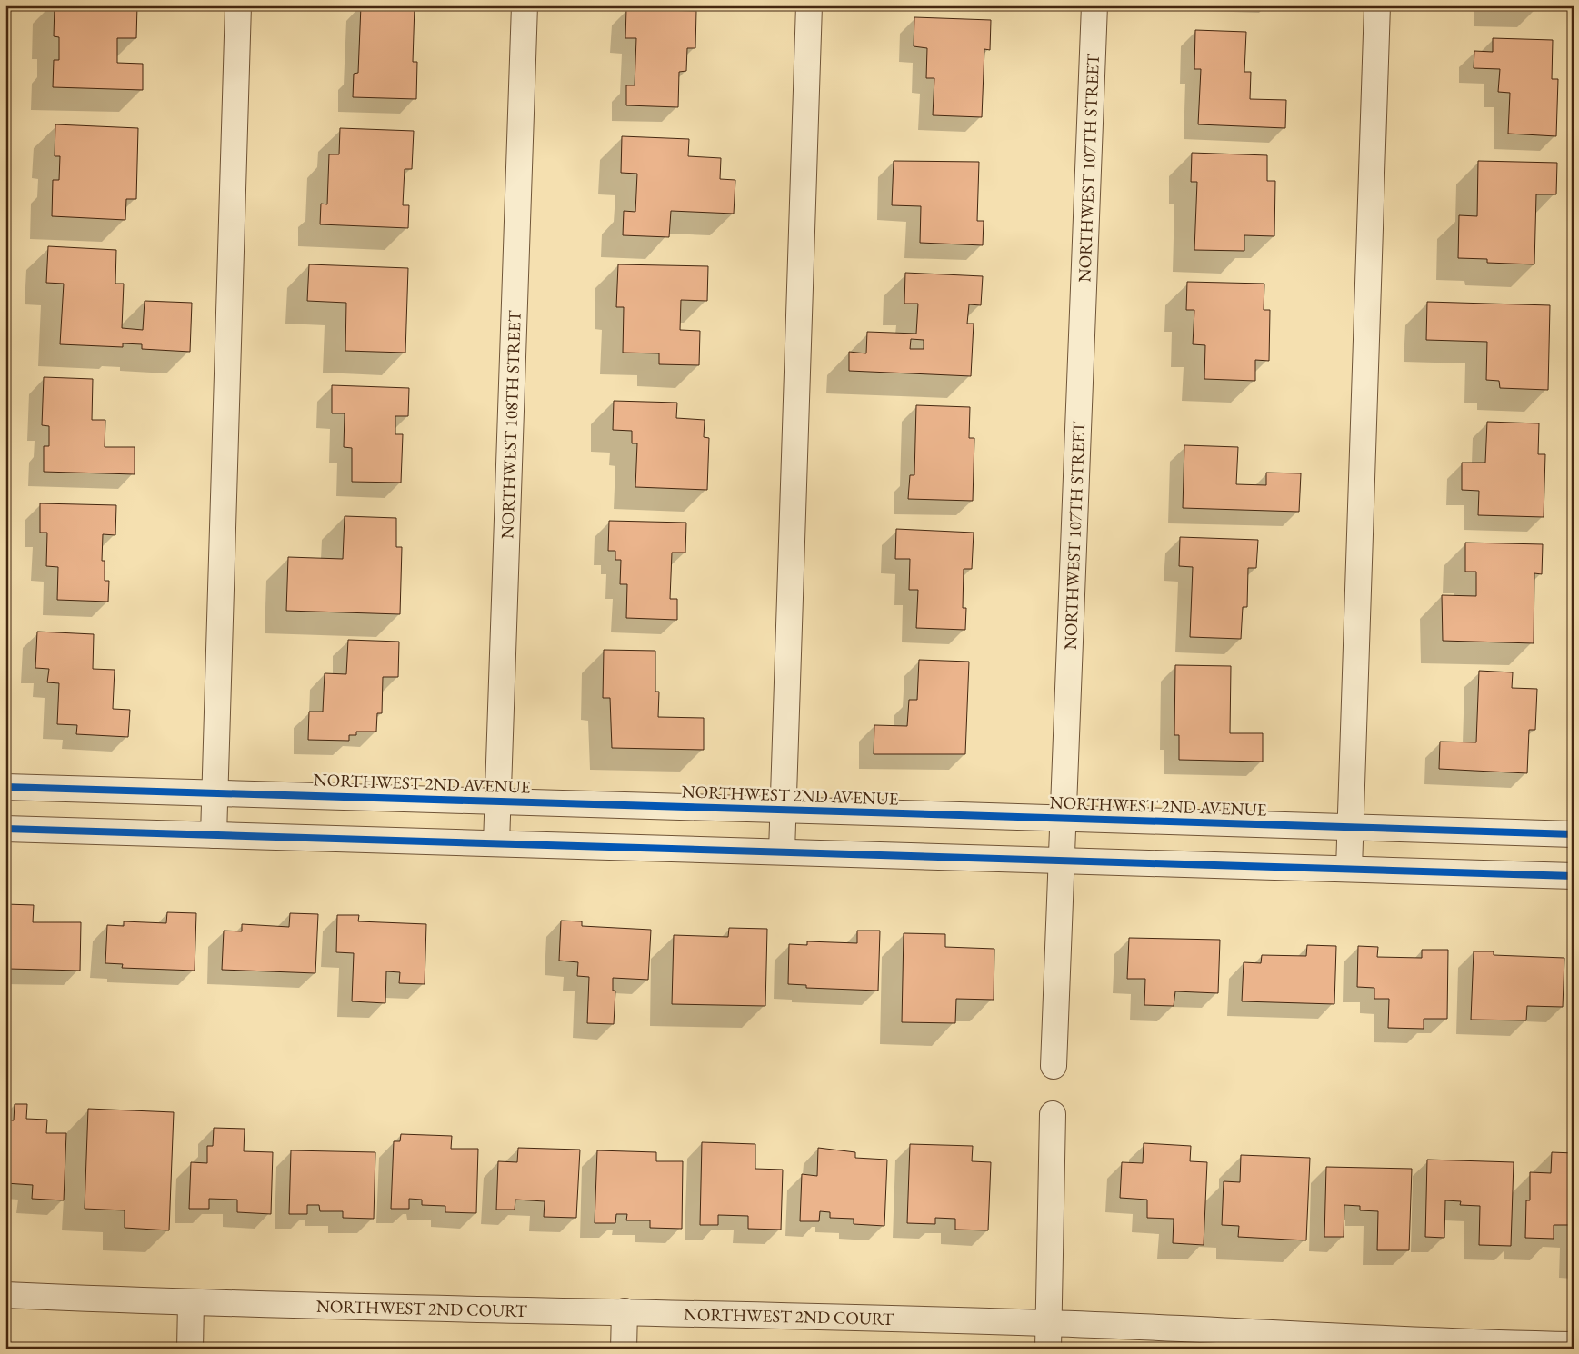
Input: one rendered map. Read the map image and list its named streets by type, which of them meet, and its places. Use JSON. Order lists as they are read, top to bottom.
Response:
{
  "streets": {
    "street": [
      "NORTHWEST 107TH STREET",
      "NORTHWEST 108TH STREET",
      "NORTHWEST 2ND AVENUE",
      "NORTHWEST 2ND COURT"
    ]
  },
  "crossings": [
    ["NORTHWEST 107TH STREET", "NORTHWEST 2ND AVENUE"],
    ["NORTHWEST 108TH STREET", "NORTHWEST 2ND AVENUE"]
  ]
}
